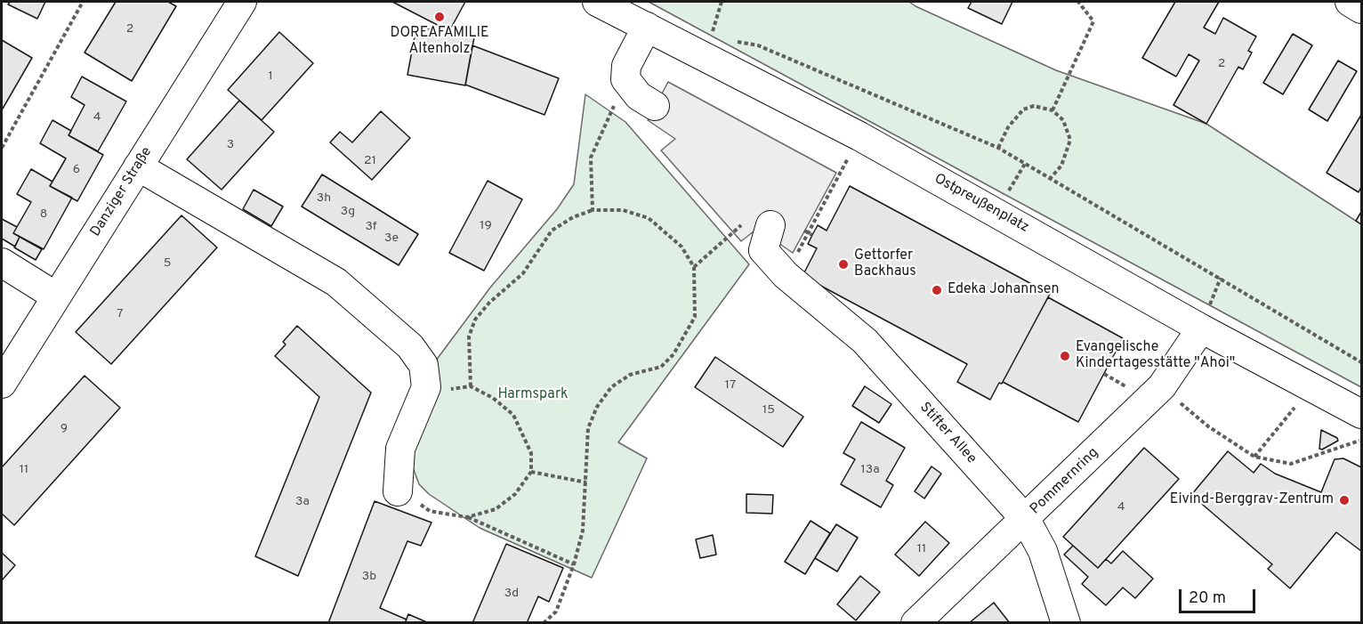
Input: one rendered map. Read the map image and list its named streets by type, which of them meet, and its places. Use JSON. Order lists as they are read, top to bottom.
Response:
{
  "streets": {
    "street": [
      "Danziger Straße",
      "Ostpreußenplatz",
      "Stifter Allee",
      "Pommernring"
    ]
  },
  "crossings": [
    ["Ostpreußenplatz", "Pommernring"],
    ["Stifter Allee", "Pommernring"]
  ],
  "parks": ["Harmspark"],
  "places": [
    "DOREAFAMILIE Altenholz",
    "Gettorfer Backhaus",
    "Edeka Johannsen",
    "Evangelische Kindertagesstätte \"Ahoi\"",
    "Eivind-Berggrav-Zentrum"
  ],
  "house_numbers": [
    "2",
    "2",
    "1",
    "4",
    "3",
    "21",
    "6",
    "3h",
    "3g",
    "8",
    "19",
    "3f",
    "3e",
    "5",
    "7",
    "17",
    "15",
    "9",
    "11",
    "13a",
    "3a",
    "4",
    "11",
    "3b",
    "3d"
  ],
  "scale_bar": "20 m"
}
